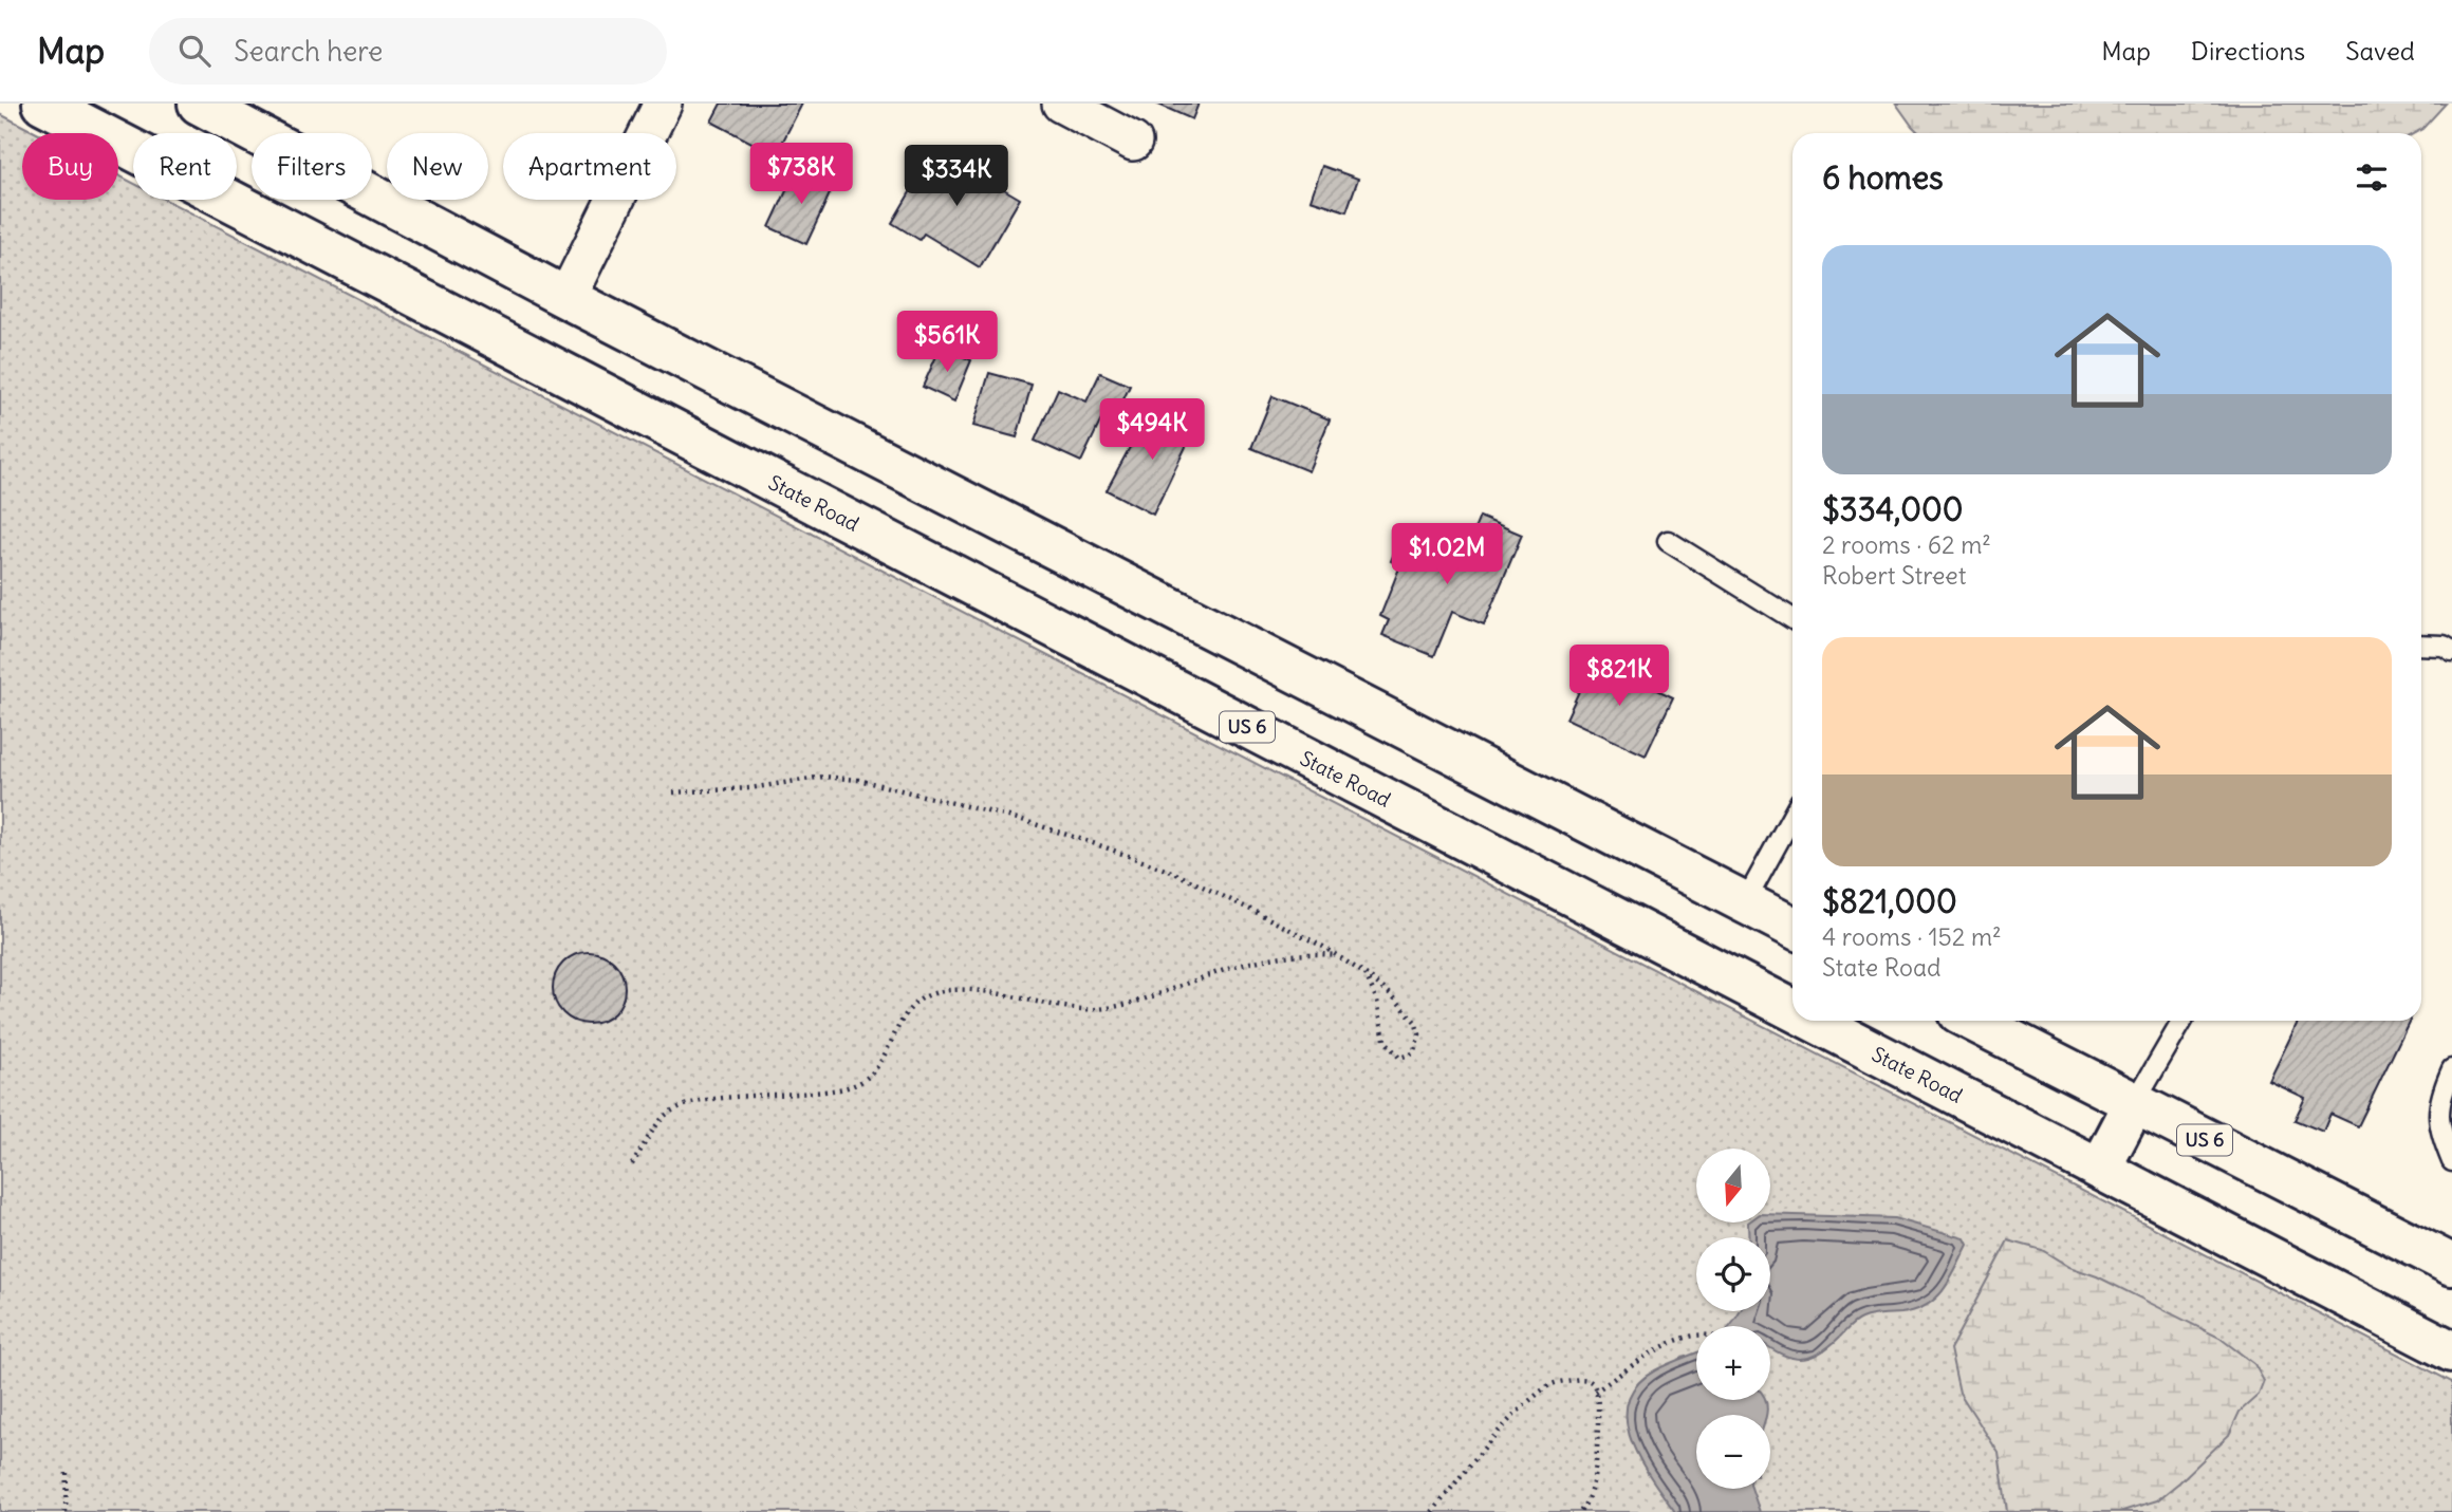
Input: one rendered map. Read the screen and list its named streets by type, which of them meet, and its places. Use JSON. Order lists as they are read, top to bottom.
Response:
{
  "streets": {
    "main road": ["State Road", "US 6"]
  },
  "north": "bottom",
  "page": {
    "header": "Map",
    "search": "Search here",
    "nav": ["Map", "Directions", "Saved"],
    "chip": [
      "Buy",
      "Rent",
      "Filters",
      "New",
      "Apartment"
    ],
    "heading": "6 homes",
    "price": [
      "$738K",
      "$334K",
      "$561K",
      "$494K",
      "$1.02M",
      "$821K"
    ],
    "list": [
      {
        "name": "$334,000",
        "note": "2 rooms · 62 m² · Robert Street"
      },
      {
        "name": "$821,000",
        "note": "4 rooms · 152 m² · State Road"
      }
    ],
    "map_buttons": ["+", "−"]
  }
}
